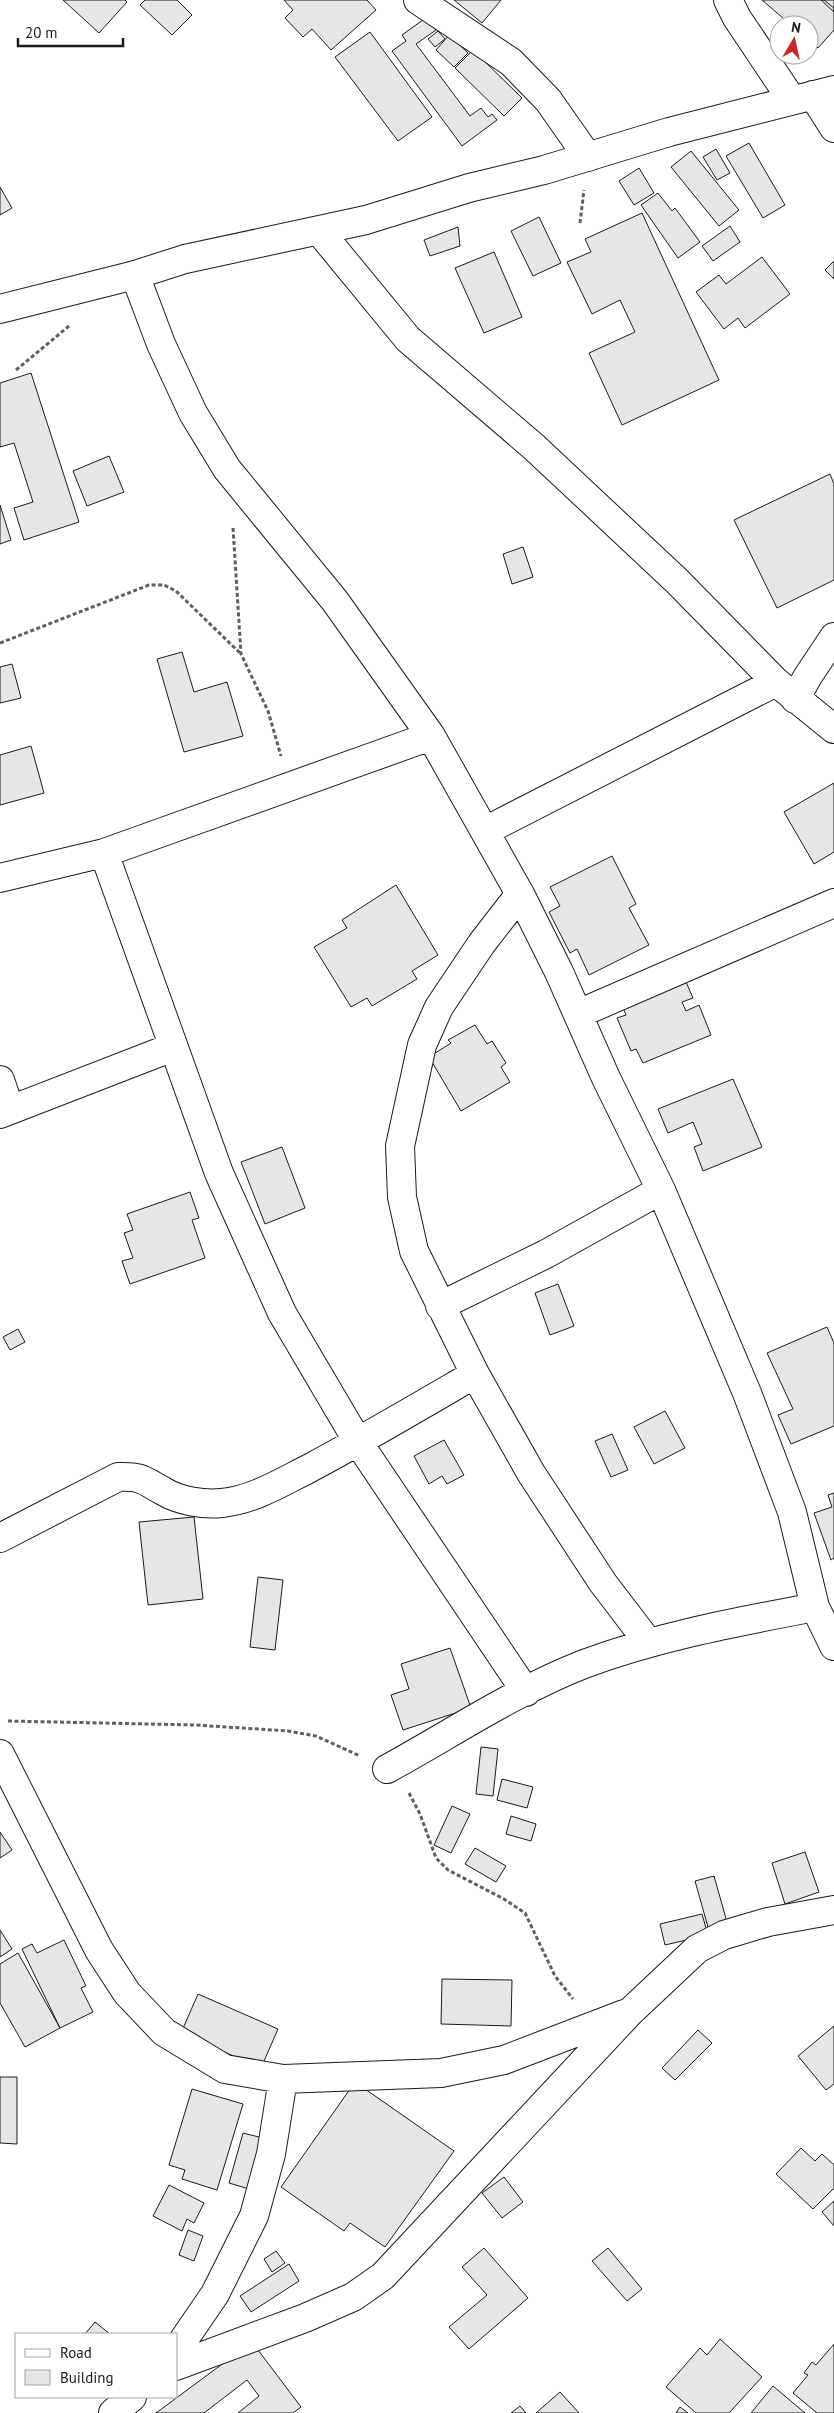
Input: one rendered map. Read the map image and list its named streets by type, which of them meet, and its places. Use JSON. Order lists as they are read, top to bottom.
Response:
{
  "legend": ["Road", "Building"],
  "scale_bar": "20 m",
  "north": "top"
}
